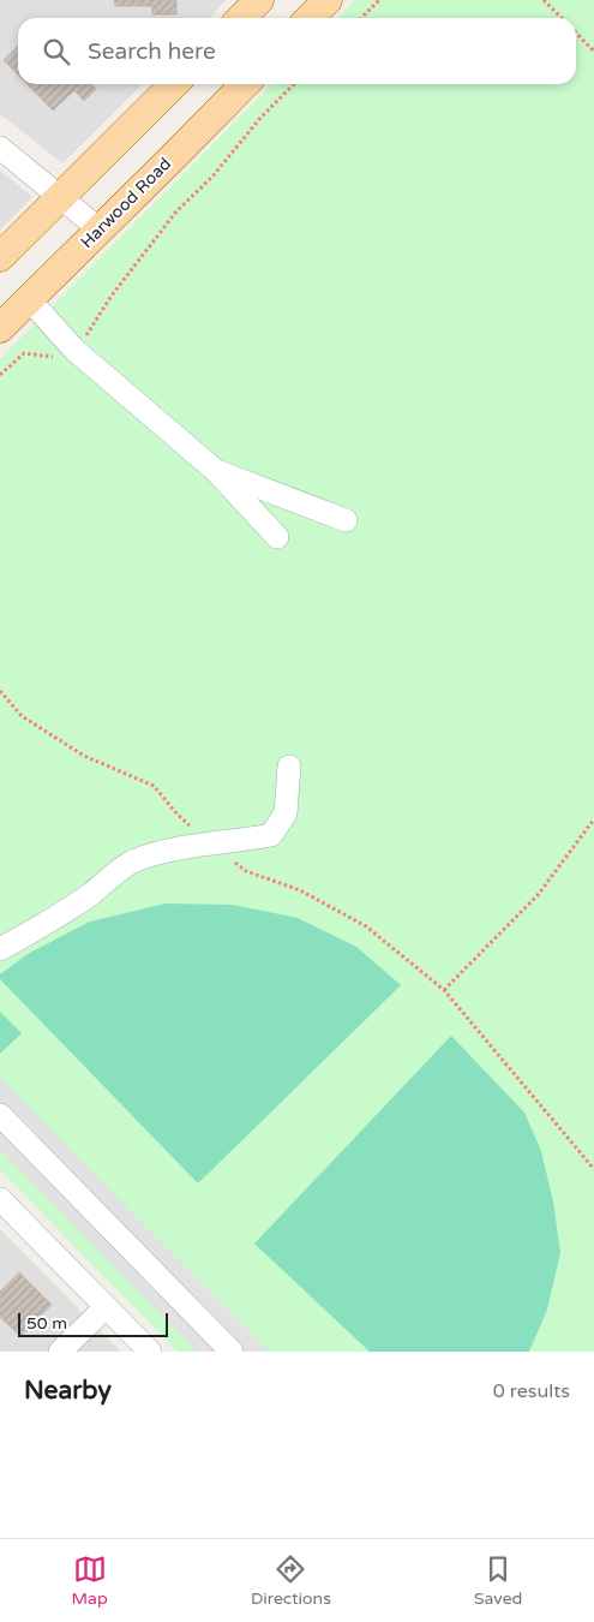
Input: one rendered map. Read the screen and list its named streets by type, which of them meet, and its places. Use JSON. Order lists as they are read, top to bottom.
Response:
{
  "streets": {
    "main road": ["Harwood Road"]
  },
  "scale_bar": "50 m",
  "page": {
    "search": "Search here",
    "scale": "50 m",
    "heading": ["Nearby", "0 results"],
    "nav": ["Map", "Directions", "Saved"]
  }
}
